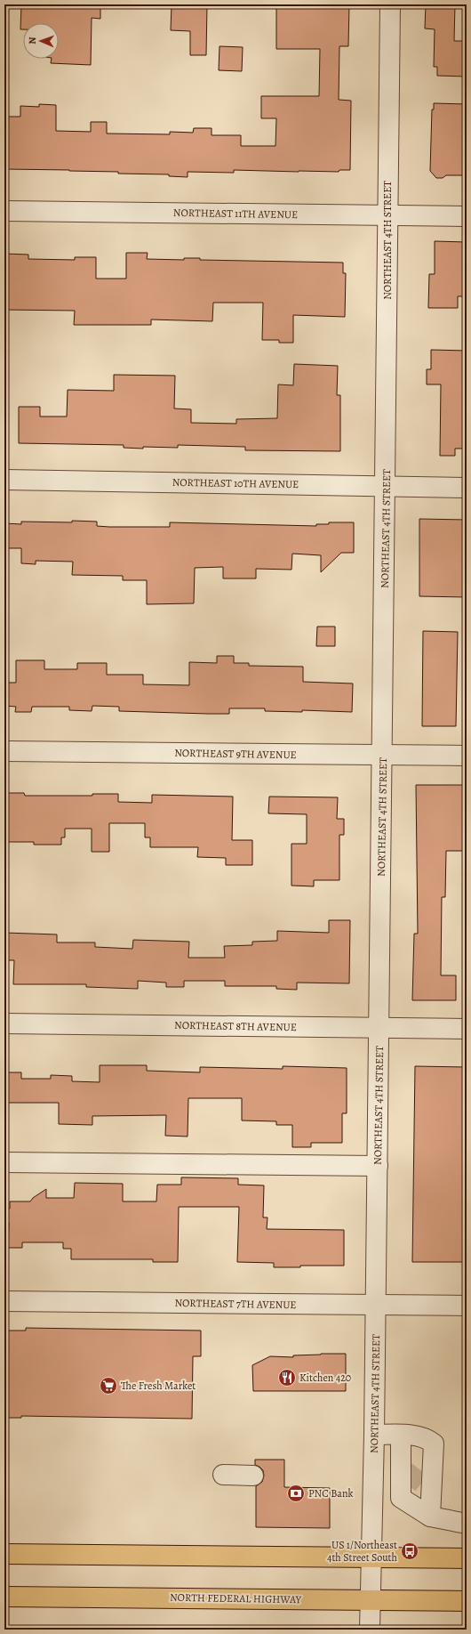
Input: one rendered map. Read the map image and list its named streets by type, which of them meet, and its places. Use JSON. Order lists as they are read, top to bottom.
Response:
{
  "streets": {
    "main road": ["NORTH FEDERAL HIGHWAY"],
    "street": [
      "NORTHEAST 11TH AVENUE",
      "NORTHEAST 4TH STREET",
      "NORTHEAST 10TH AVENUE",
      "NORTHEAST 9TH AVENUE",
      "NORTHEAST 8TH AVENUE",
      "NORTHEAST 7TH AVENUE"
    ]
  },
  "crossings": [
    ["NORTHEAST 11TH AVENUE", "NORTHEAST 4TH STREET"],
    ["NORTHEAST 4TH STREET", "NORTHEAST 10TH AVENUE"],
    ["NORTHEAST 4TH STREET", "NORTHEAST 9TH AVENUE"],
    ["NORTHEAST 4TH STREET", "NORTHEAST 8TH AVENUE"],
    ["NORTHEAST 4TH STREET", "NORTHEAST 7TH AVENUE"],
    ["NORTHEAST 4TH STREET", "NORTH FEDERAL HIGHWAY"]
  ],
  "places": {
    "restaurant": ["Kitchen 420"],
    "supermarket": ["The Fresh Market"],
    "bank": ["PNC Bank"],
    "bus stop": ["US 1/Northeast 4th Street South"]
  },
  "north": "left"
}
